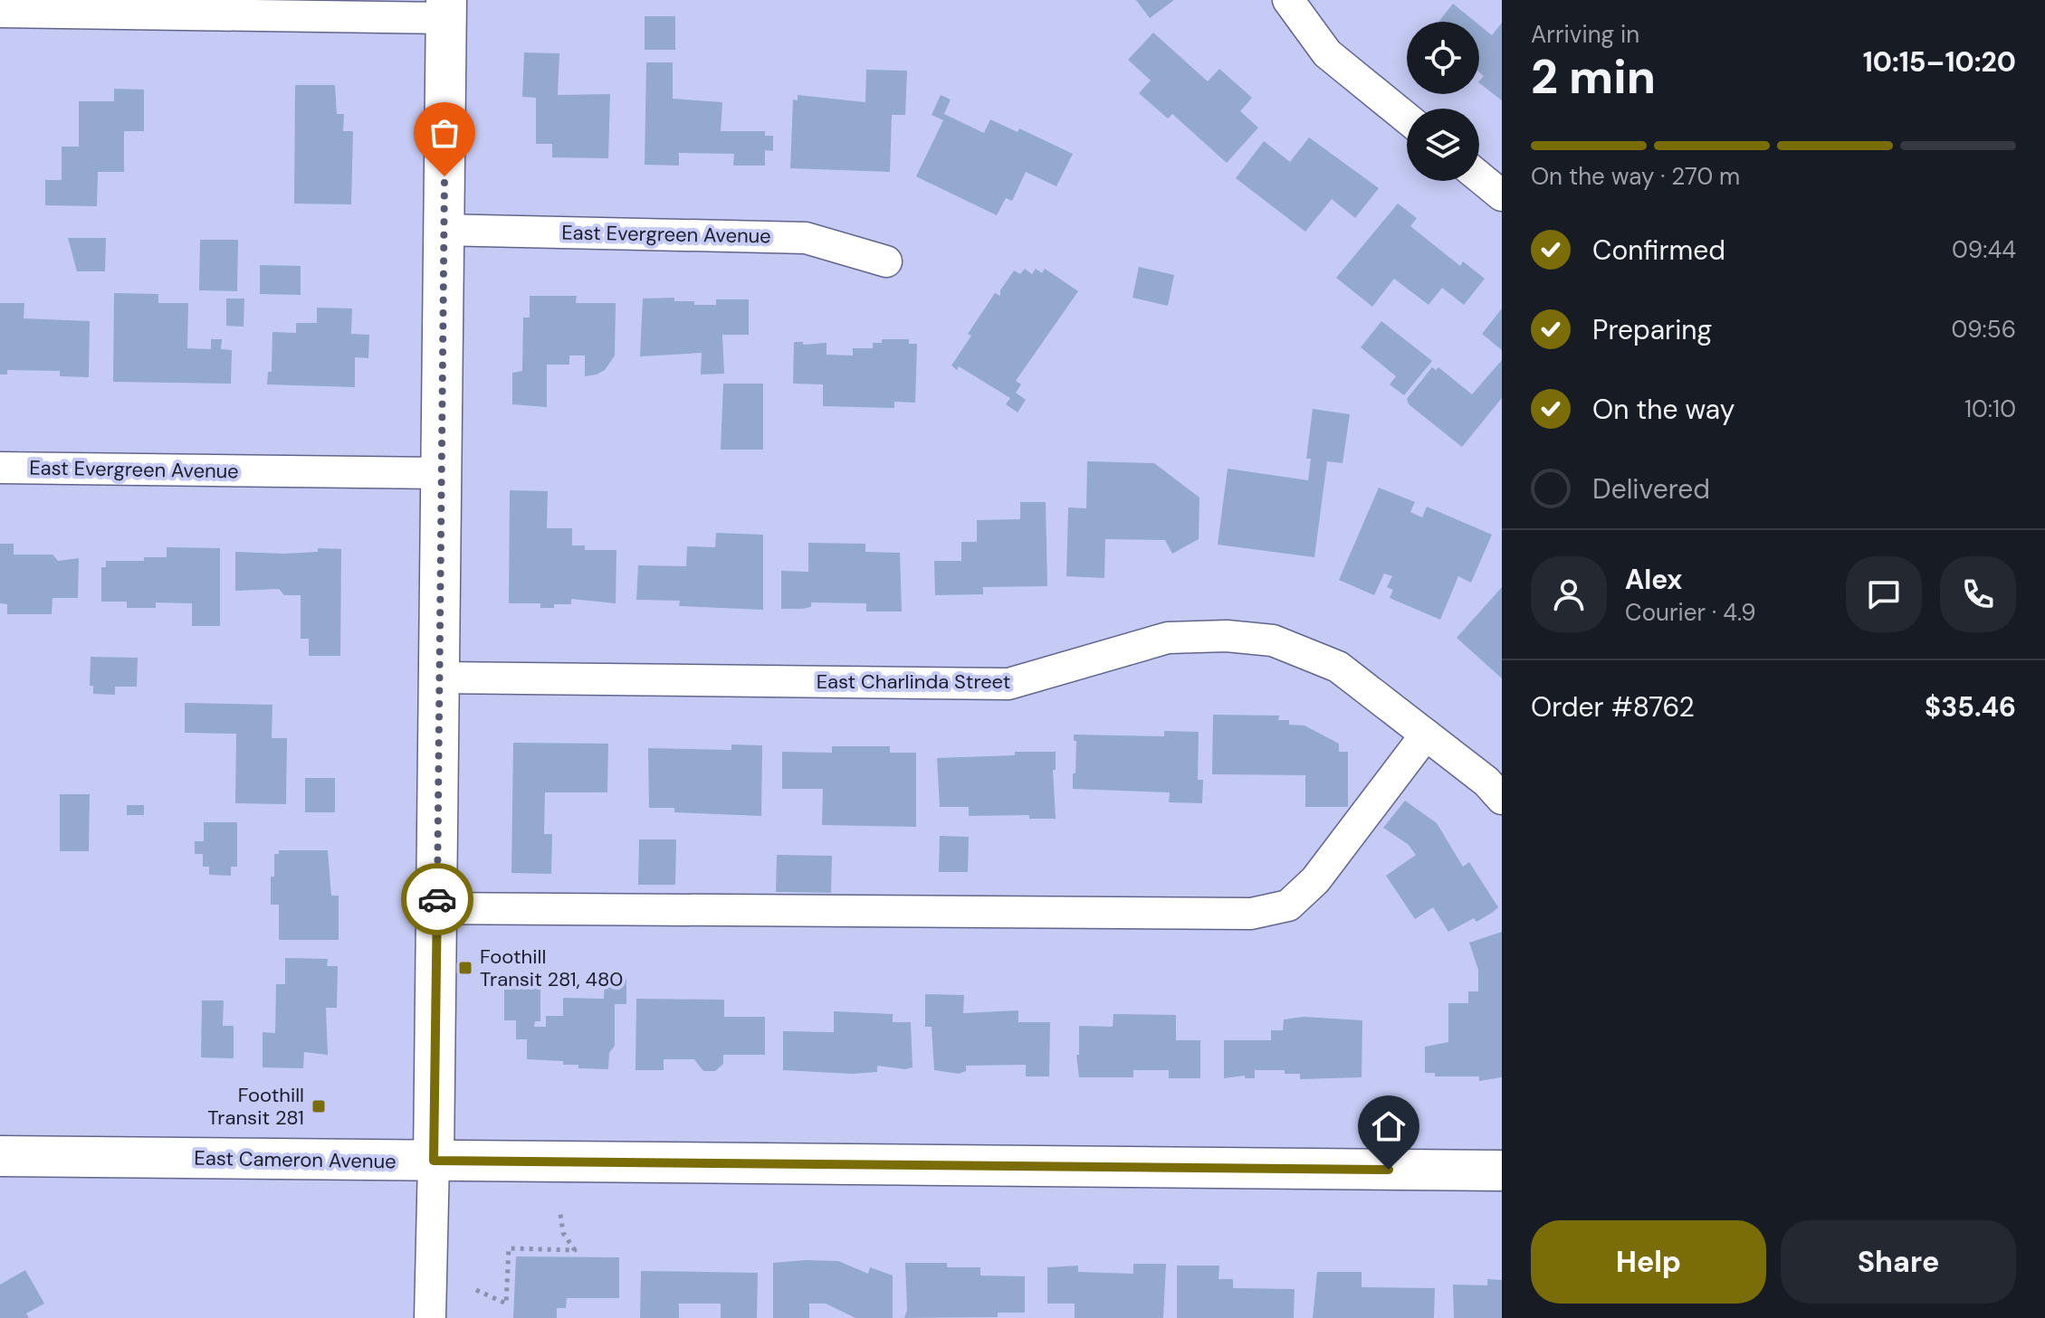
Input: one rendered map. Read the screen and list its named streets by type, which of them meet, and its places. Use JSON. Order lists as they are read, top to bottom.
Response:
{
  "streets": {
    "main road": ["East Cameron Avenue"],
    "street": ["East Evergreen Avenue", "East Charlinda Street"]
  },
  "places": {
    "transit": ["Foothill Transit 281, 480", "Foothill Transit 281"]
  },
  "page": {
    "heading": ["2 min", "Arriving in", "10:15–10:20"],
    "panel": [
      "Alex",
      "Courier · 4.9",
      "Order #8762",
      "$35.46"
    ],
    "bar": "On the way · 270 m",
    "list": [
      ["Confirmed", "09:44"],
      ["Preparing", "09:56"],
      ["On the way", "10:10"],
      "Delivered"
    ],
    "buttons": ["Help", "Share"]
  }
}
